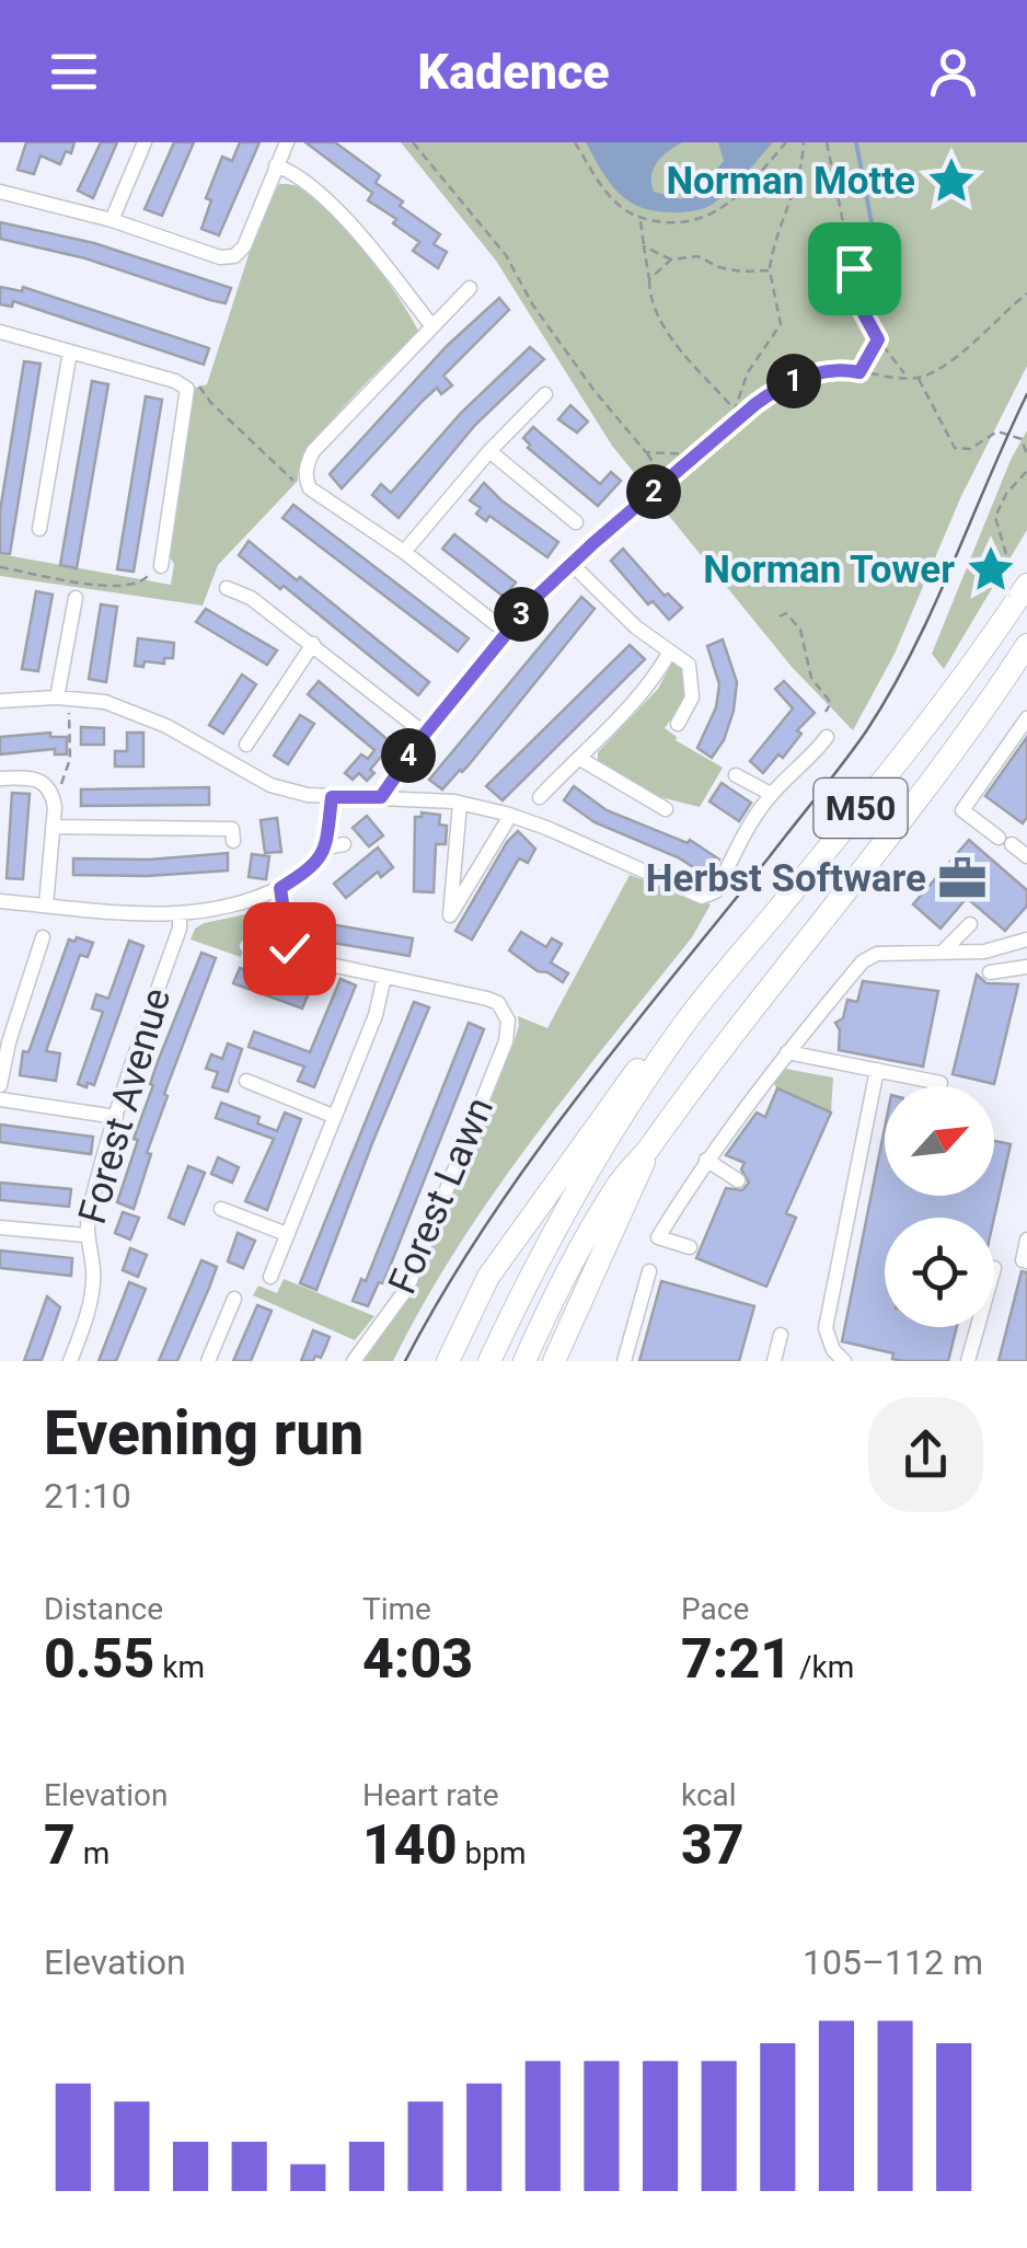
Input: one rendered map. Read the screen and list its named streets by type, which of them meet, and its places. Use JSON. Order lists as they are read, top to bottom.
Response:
{
  "streets": {
    "highway": ["M50"],
    "street": ["Forest Avenue", "Forest Lawn"]
  },
  "places": {
    "place": ["Norman Motte", "Norman Tower"],
    "office": ["Herbst Software"]
  },
  "north": "top right",
  "page": {
    "header": "Kadence",
    "pins": [
      "1",
      "2",
      "3",
      "4"
    ],
    "heading": ["Evening run", "21:10"],
    "stats": [
      ["Distance", "0.55 km"],
      ["Time", "4:03"],
      ["Pace", "7:21 /km"],
      ["Elevation", "7 m"],
      ["Heart rate", "140 bpm"],
      ["kcal", "37"]
    ],
    "chart": ["Elevation", "105–112 m"]
  }
}
